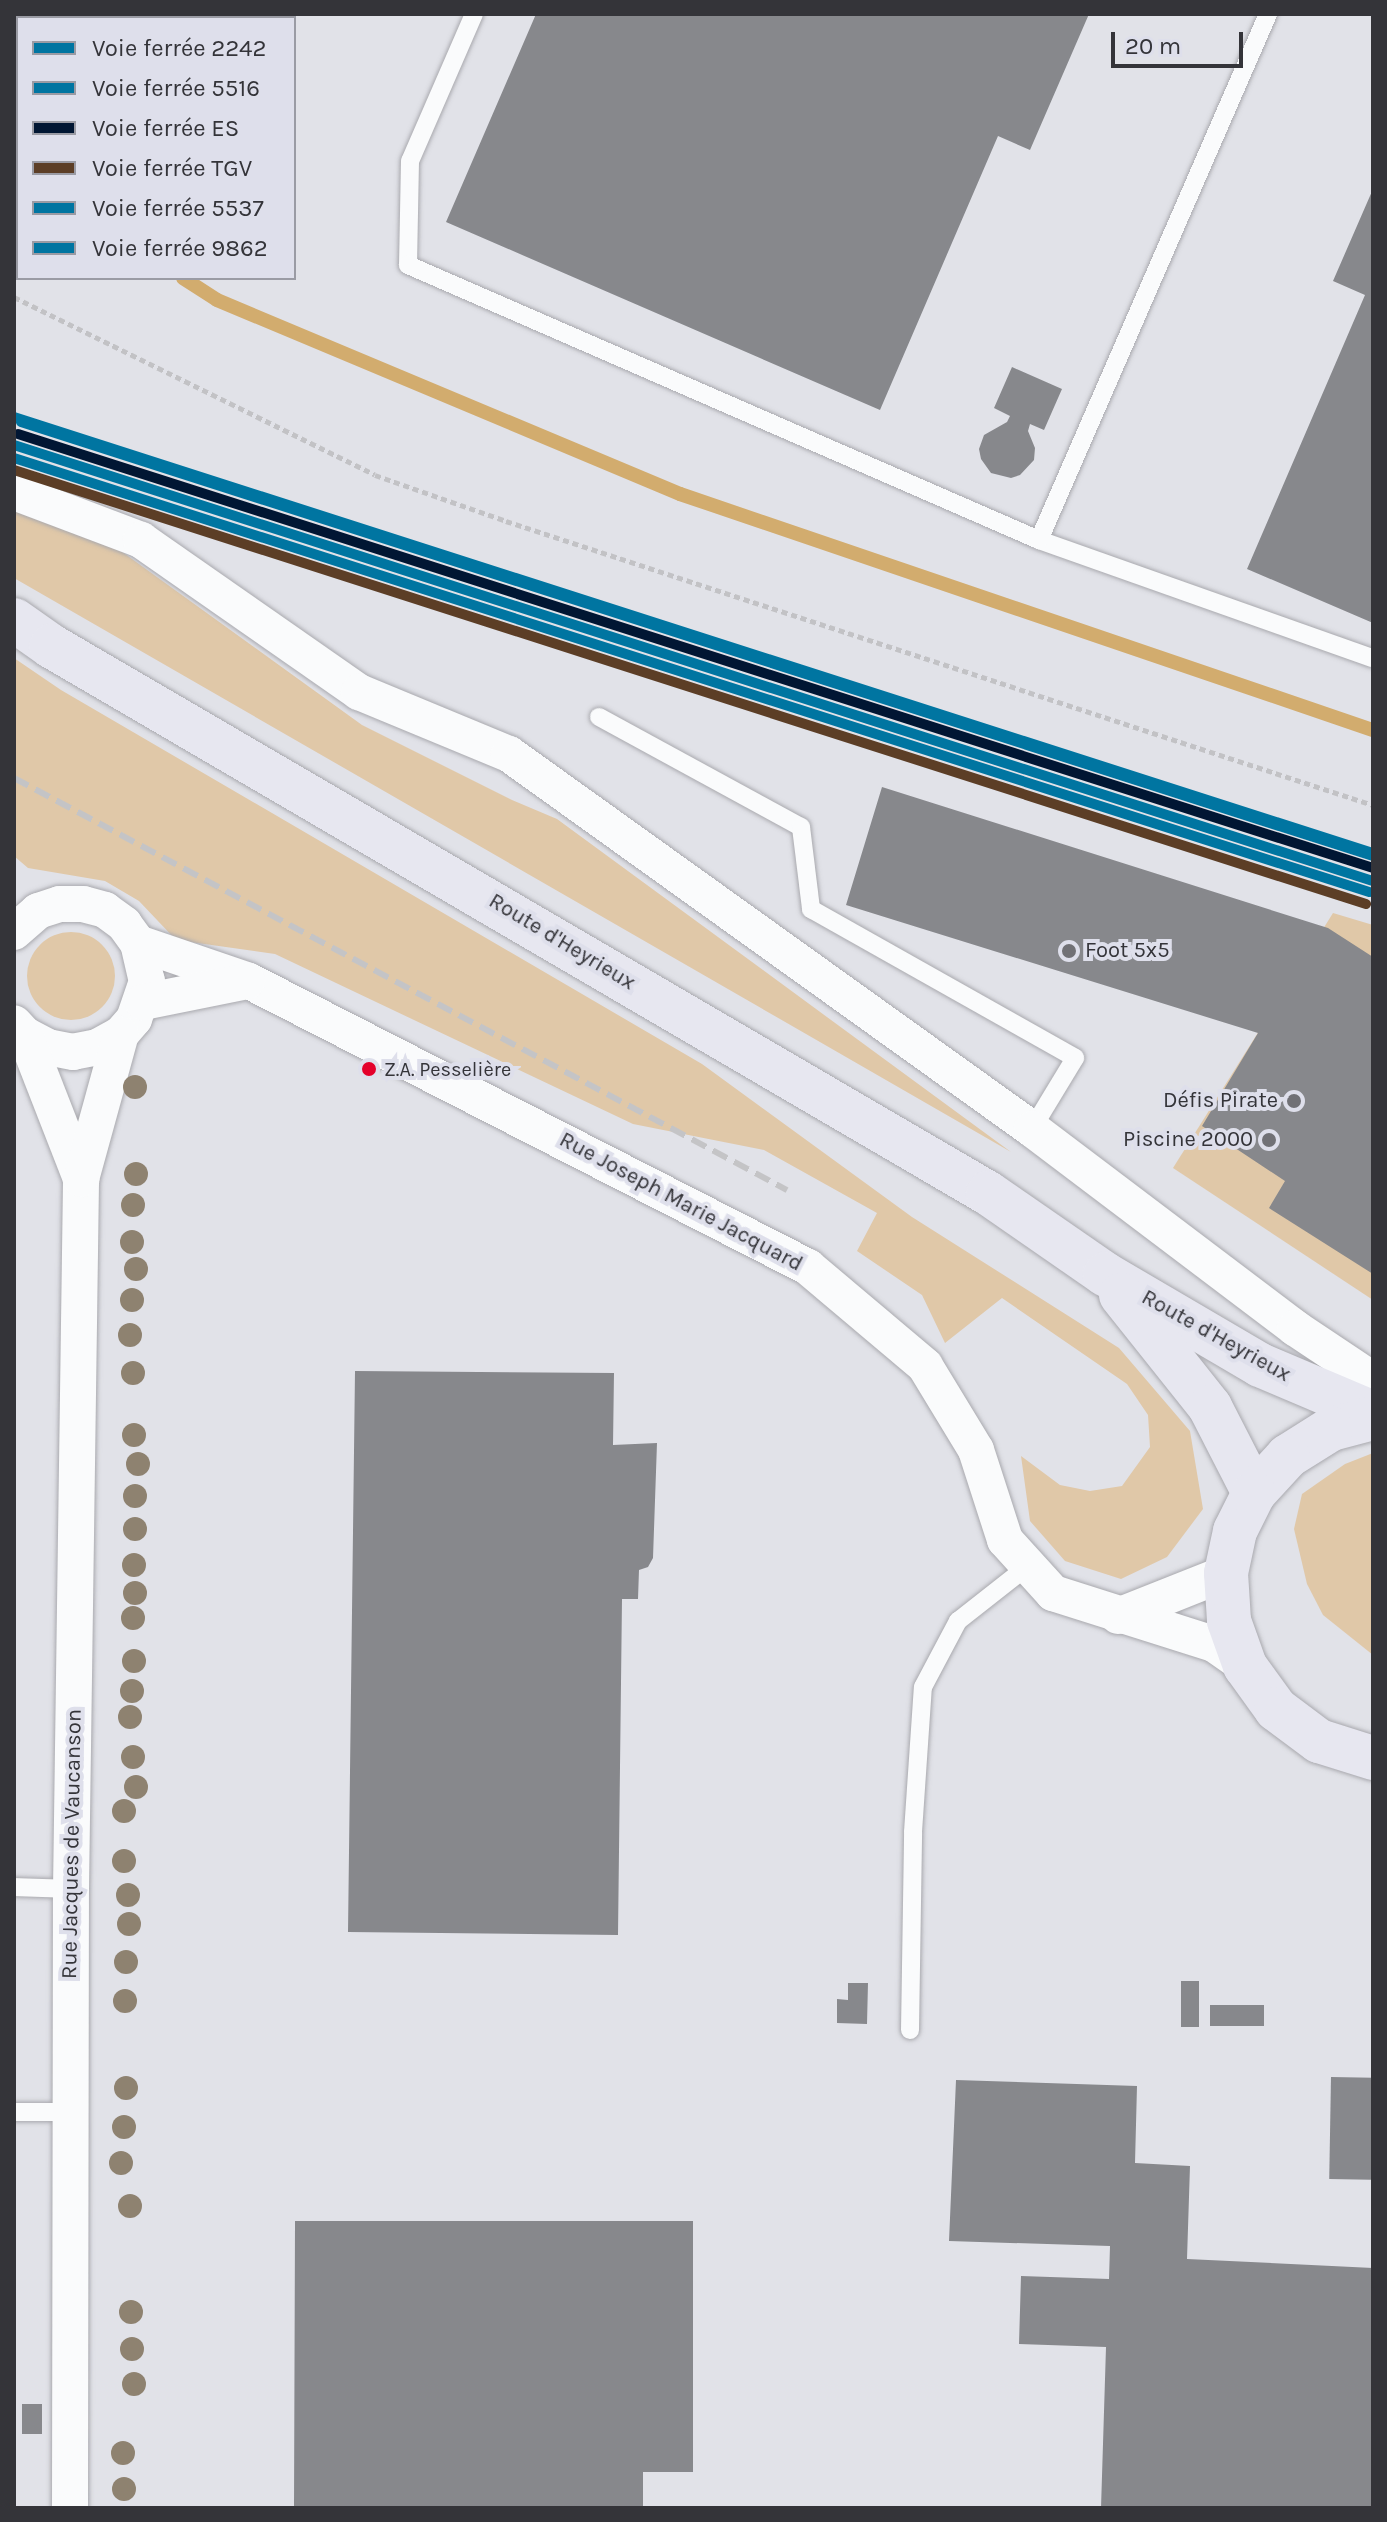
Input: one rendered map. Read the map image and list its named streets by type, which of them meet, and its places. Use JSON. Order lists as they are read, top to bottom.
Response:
{
  "streets": {
    "main road": ["Route d'Heyrieux"],
    "street": ["Rue Joseph Marie Jacquard", "Rue Jacques de Vaucanson"]
  },
  "places": [
    "Foot 5x5",
    "Z.A. Pesselière",
    "Défis Pirate",
    "Piscine 2000"
  ],
  "lines": [
    "rail line 5537",
    "rail line 9862",
    "rail line ES",
    "rail line 2242",
    "rail line 5516",
    "rail line TGV"
  ],
  "legend": [
    "Voie ferrée 2242",
    "Voie ferrée 5516",
    "Voie ferrée ES",
    "Voie ferrée TGV",
    "Voie ferrée 5537",
    "Voie ferrée 9862"
  ],
  "scale_bar": "20 m"
}
